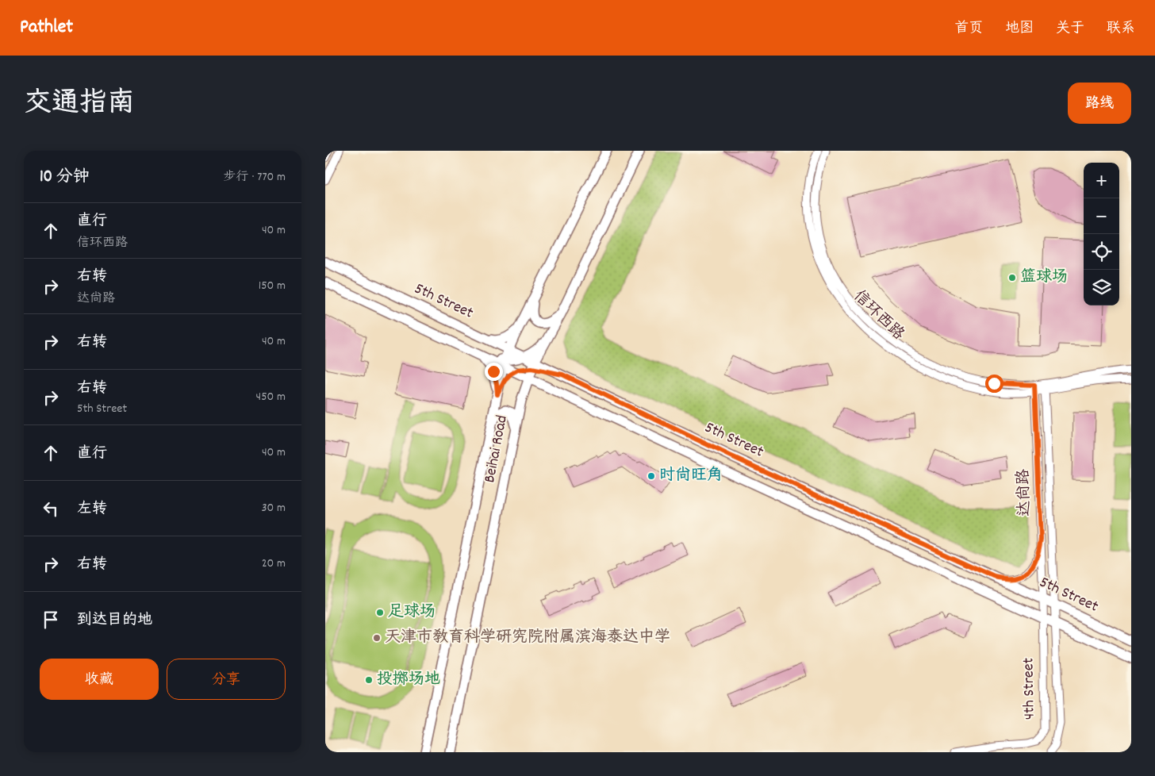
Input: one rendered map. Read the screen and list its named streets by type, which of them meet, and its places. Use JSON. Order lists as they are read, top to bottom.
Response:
{
  "streets": {
    "main road": ["5th Street", "Beihai Road"],
    "street": ["信环西路", "达尚路", "4th Street"]
  },
  "crossings": [
    ["5th Street", "Beihai Road"],
    ["5th Street", "达尚路"],
    ["5th Street", "4th Street"],
    ["信环西路", "达尚路"],
    ["达尚路", "4th Street"]
  ],
  "places": [
    "篮球场",
    "时尚旺角",
    "足球场",
    "天津市教育科学研究院附属滨海泰达中学",
    "投掷场地"
  ],
  "page": {
    "header": "Pathlet",
    "nav": [
      "首页",
      "地图",
      "关于",
      "联系"
    ],
    "title": "交通指南",
    "buttons": [
      "路线",
      ["收藏", "分享"]
    ],
    "heading": ["10 分钟", "步行 · 770 m"],
    "map_buttons": ["+", "−"],
    "list": [
      ["直行", "信环西路", "40 m"],
      ["右转", "达尚路", "150 m"],
      ["右转", "40 m"],
      ["右转", "5th Street", "450 m"],
      ["直行", "40 m"],
      ["左转", "30 m"],
      ["右转", "20 m"],
      "到达目的地"
    ]
  }
}
